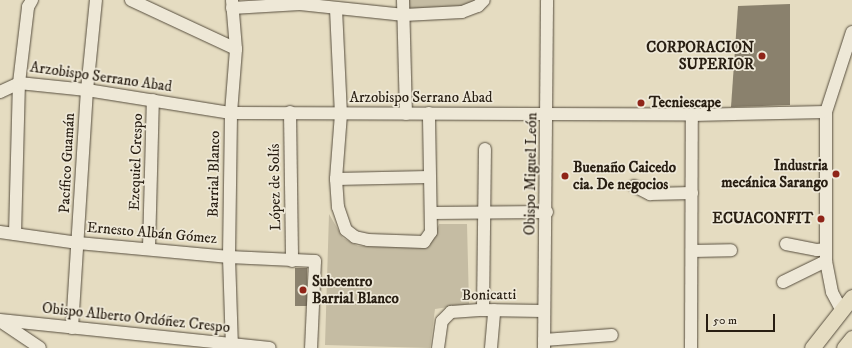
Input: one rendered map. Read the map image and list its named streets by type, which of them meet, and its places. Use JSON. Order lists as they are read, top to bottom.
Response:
{
  "streets": {
    "street": [
      "Arzobispo Serrano Abad",
      "Ezequiel Crespo",
      "Pacífico Guamán",
      "Barrial Blanco",
      "Obispo Miguel León",
      "López de Solís",
      "Ernesto Albán Gómez",
      "Bonicatti",
      "Obispo Alberto Ordóñez Crespo"
    ]
  },
  "crossings": [
    ["Arzobispo Serrano Abad", "Ezequiel Crespo"],
    ["Arzobispo Serrano Abad", "Pacífico Guamán"],
    ["Arzobispo Serrano Abad", "Barrial Blanco"],
    ["Arzobispo Serrano Abad", "Obispo Miguel León"],
    ["Arzobispo Serrano Abad", "López de Solís"],
    ["Ezequiel Crespo", "Ernesto Albán Gómez"],
    ["Pacífico Guamán", "Ernesto Albán Gómez"],
    ["Pacífico Guamán", "Obispo Alberto Ordóñez Crespo"],
    ["Barrial Blanco", "Ernesto Albán Gómez"],
    ["Barrial Blanco", "Obispo Alberto Ordóñez Crespo"],
    ["Obispo Miguel León", "Bonicatti"],
    ["López de Solís", "Ernesto Albán Gómez"]
  ],
  "places": [
    "CORPORACION SUPERIOR",
    "Tecniescape",
    "Industria mecánica Sarango",
    "Buenaño Caicedo cia. De negocios",
    "ECUACONFIT",
    "Subcentro Barrial Blanco"
  ],
  "scale_bar": "50 m"
}
